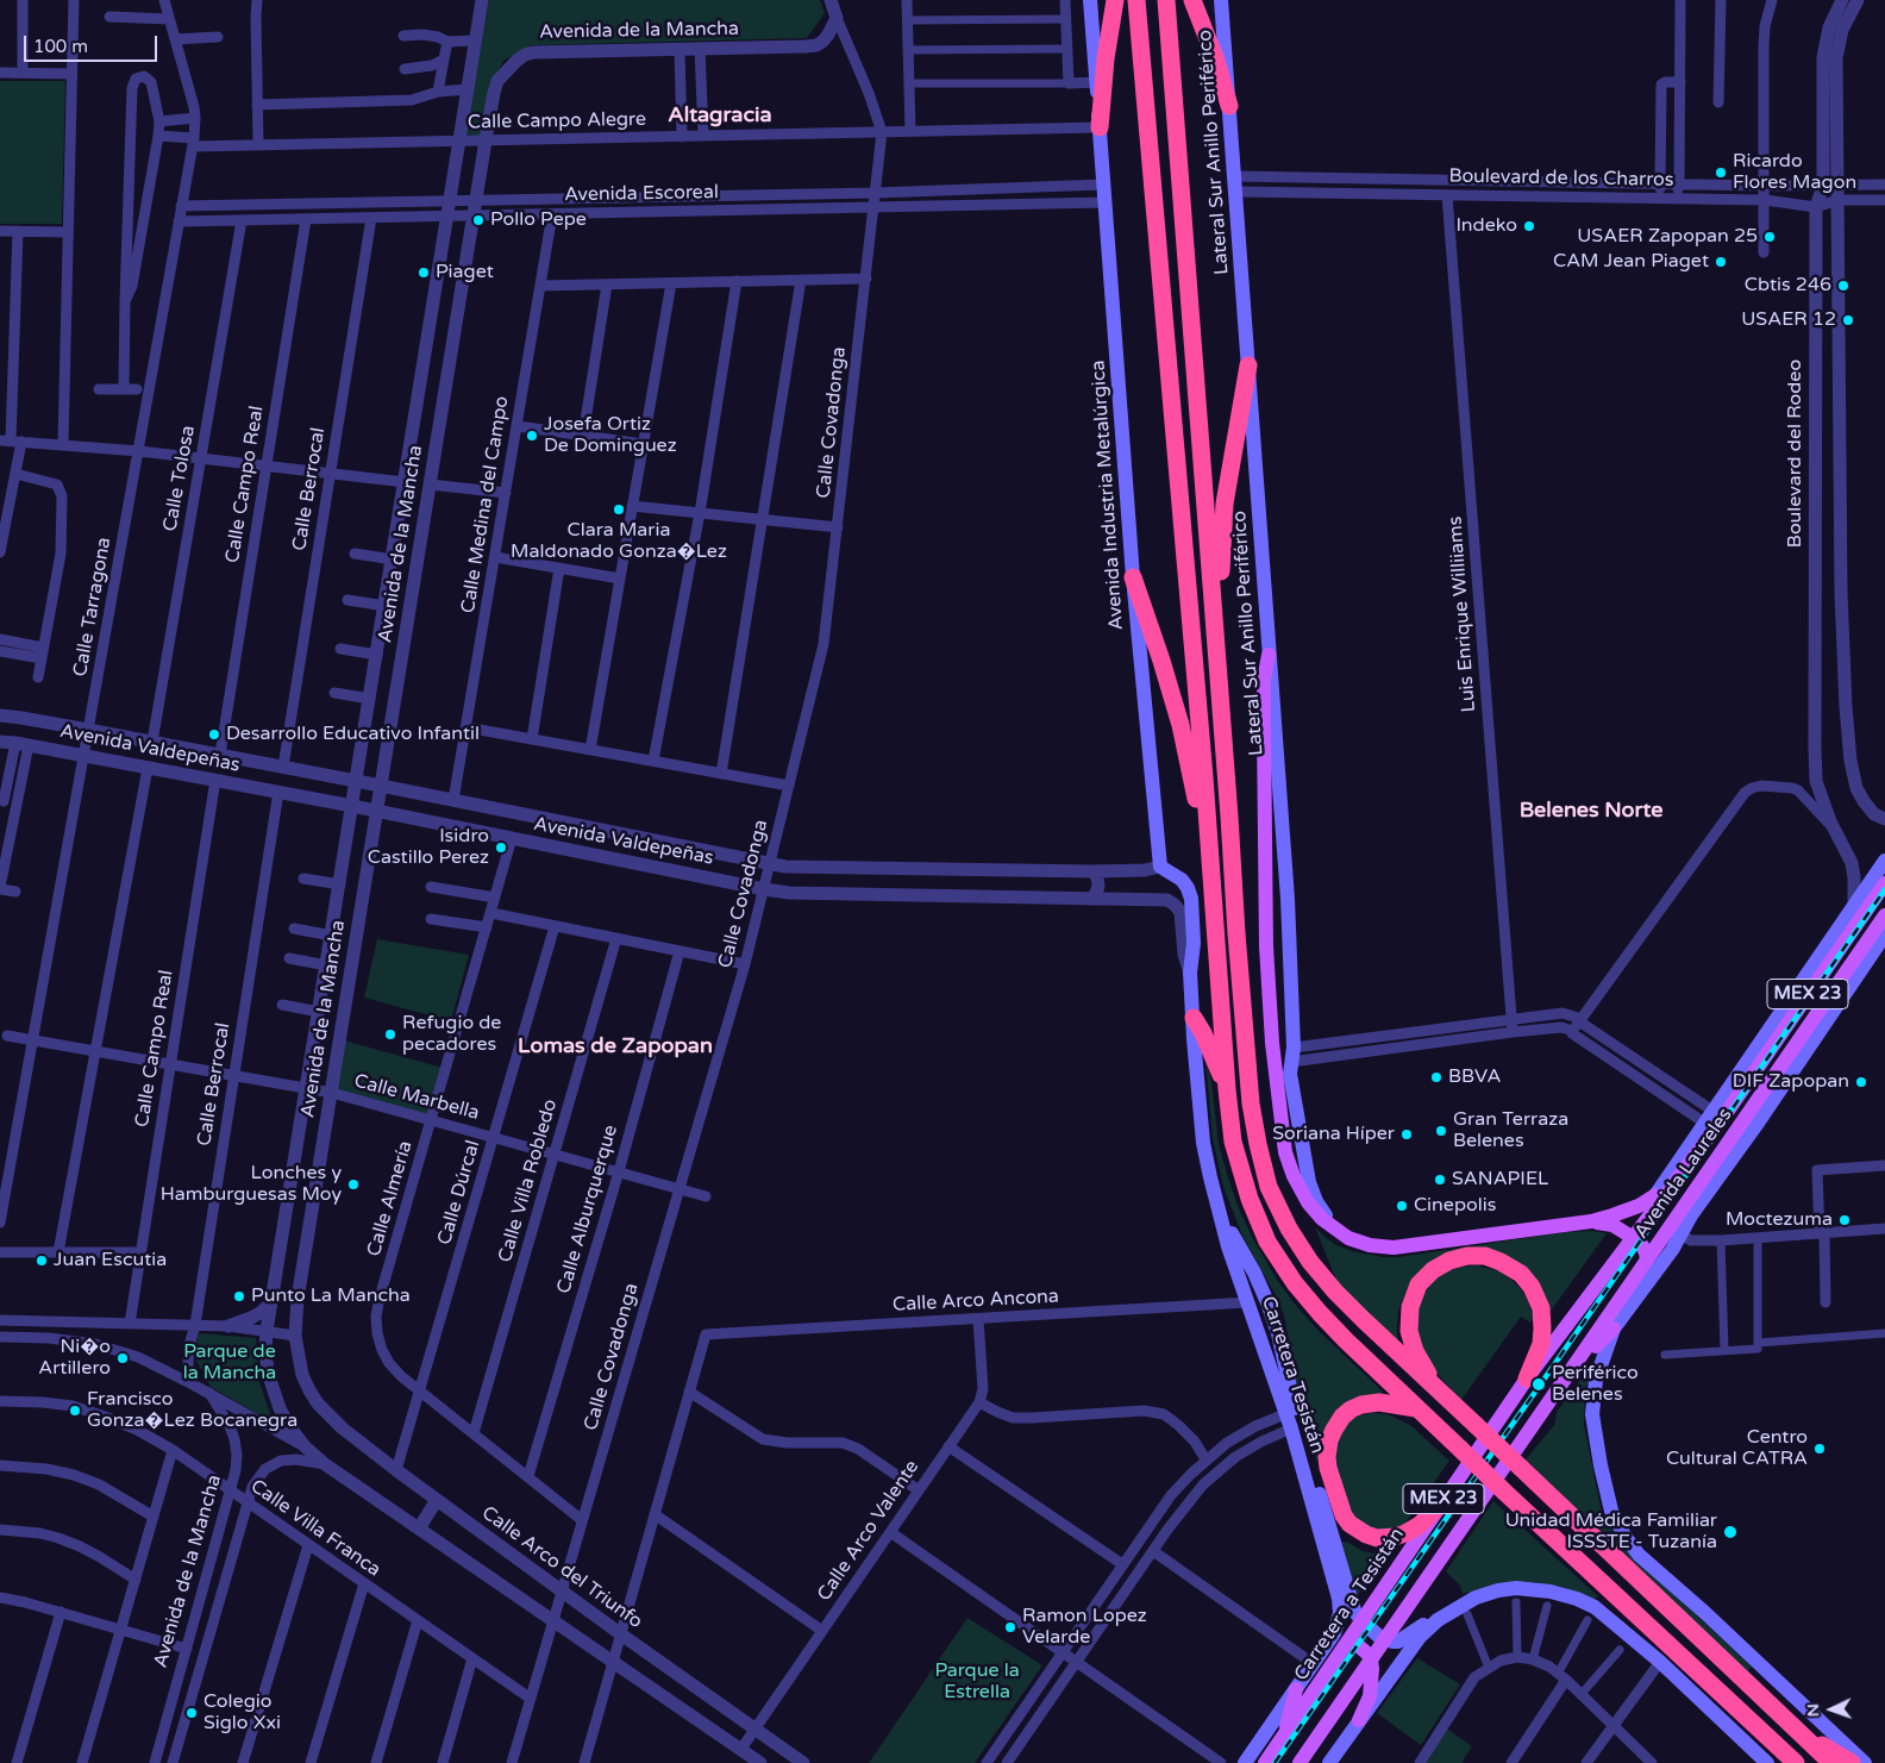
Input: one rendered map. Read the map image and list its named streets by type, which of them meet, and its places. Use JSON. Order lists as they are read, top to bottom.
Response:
{
  "streets": {
    "main road": [
      "Lateral Sur Anillo Periférico",
      "Avenida Industria Metalúrgica",
      "MEX 23",
      "Avenida Laureles",
      "Carretera Tesistán",
      "Carretera a Tesistán"
    ],
    "street": [
      "Avenida de la Mancha",
      "Calle Campo Alegre",
      "Boulevard de los Charros",
      "Avenida Escoreal",
      "Calle Covadonga",
      "Boulevard del Rodeo",
      "Calle Tolosa",
      "Calle Campo Real",
      "Calle Berrocal",
      "Calle Medina del Campo",
      "Calle Tarragona",
      "Luis Enrique Williiams",
      "Avenida Valdepeñas",
      "Calle Marbella",
      "Calle Villa Robledo",
      "Calle Dúrcal",
      "Calle Almería",
      "Calle Alburquerque",
      "Calle Arco Ancona",
      "Calle Villa Franca",
      "Calle Arco Valente",
      "Calle Arco del Triunfo"
    ]
  },
  "crossings": [
    ["Avenida de la Mancha", "Calle Campo Alegre"],
    ["Avenida de la Mancha", "Avenida Escoreal"],
    ["Avenida de la Mancha", "Calle Covadonga"],
    ["Avenida de la Mancha", "Avenida Valdepeñas"],
    ["Avenida de la Mancha", "Calle Marbella"],
    ["Avenida de la Mancha", "Calle Villa Franca"],
    ["Avenida de la Mancha", "Calle Arco del Triunfo"],
    ["Calle Campo Alegre", "Calle Covadonga"],
    ["Calle Campo Alegre", "Avenida Industria Metalúrgica"],
    ["Calle Campo Alegre", "Calle Tarragona"],
    ["Lateral Sur Anillo Periférico", "Boulevard de los Charros"],
    ["Boulevard de los Charros", "Boulevard del Rodeo"],
    ["Boulevard de los Charros", "Luis Enrique Williiams"],
    ["Avenida Escoreal", "Calle Covadonga"],
    ["Avenida Escoreal", "Calle Tolosa"],
    ["Avenida Escoreal", "Calle Campo Real"],
    ["Avenida Escoreal", "Calle Berrocal"],
    ["Avenida Escoreal", "Avenida Industria Metalúrgica"],
    ["Avenida Escoreal", "Calle Medina del Campo"],
    ["Avenida Escoreal", "Calle Tarragona"],
    ["Calle Covadonga", "Avenida Valdepeñas"],
    ["Calle Covadonga", "Calle Marbella"],
    ["Calle Covadonga", "Calle Almería"],
    ["Calle Covadonga", "Calle Villa Franca"],
    ["Calle Covadonga", "Calle Arco del Triunfo"],
    ["Boulevard del Rodeo", "Avenida Laureles"],
    ["Calle Tolosa", "Avenida Valdepeñas"],
    ["Calle Campo Real", "Avenida Valdepeñas"],
    ["Calle Campo Real", "Calle Marbella"],
    ["Calle Berrocal", "Avenida Valdepeñas"],
    ["Calle Berrocal", "Calle Marbella"],
    ["Avenida Industria Metalúrgica", "Avenida Valdepeñas"],
    ["Calle Medina del Campo", "Avenida Valdepeñas"],
    ["Calle Tarragona", "Avenida Valdepeñas"],
    ["Calle Tarragona", "Calle Marbella"],
    ["Avenida Valdepeñas", "Calle Almería"],
    ["Avenida Valdepeñas", "Carretera Tesistán"],
    ["MEX 23", "Avenida Laureles"],
    ["Calle Marbella", "Calle Villa Robledo"],
    ["Calle Marbella", "Calle Dúrcal"],
    ["Calle Marbella", "Calle Almería"],
    ["Calle Marbella", "Calle Alburquerque"],
    ["Avenida Laureles", "Carretera a Tesistán"],
    ["Calle Villa Robledo", "Calle Almería"],
    ["Calle Dúrcal", "Calle Almería"],
    ["Calle Dúrcal", "Calle Arco del Triunfo"],
    ["Calle Almería", "Calle Alburquerque"],
    ["Calle Arco Ancona", "Carretera Tesistán"],
    ["Calle Arco Ancona", "Calle Arco Valente"],
    ["Calle Arco Valente", "Calle Arco del Triunfo"]
  ],
  "districts": ["Altagracia", "Belenes Norte", "Lomas de Zapopan"],
  "parks": ["Parque de la Mancha", "Parque la Estrella"],
  "places": [
    "Ricardo Flores Magon",
    "Pollo Pepe",
    "Indeko",
    "USAER Zapopan 25",
    "CAM Jean Piaget",
    "Piaget",
    "Cbtis 246",
    "USAER 12",
    "Josefa Ortiz De Dominguez",
    "Clara Maria Maldonado Gonza�Lez",
    "Desarrollo Educativo Infantil",
    "Isidro Castillo Perez",
    "Refugio de pecadores",
    "BBVA",
    "DIF Zapopan",
    "Gran Terraza Belenes",
    "Soriana Híper",
    "SANAPIEL",
    "Lonches y Hamburguesas Moy",
    "Cinepolis",
    "Moctezuma",
    "Juan Escutia",
    "Punto La Mancha",
    "Ni�o Artillero",
    "Periférico Belenes",
    "Francisco Gonza�Lez Bocanegra",
    "Centro Cultural CATRA",
    "Unidad Médica Familiar ISSSTE - Tuzanía",
    "Ramon Lopez Velarde",
    "Colegio Siglo Xxi"
  ],
  "scale_bar": "100 m",
  "north": "left"
}
